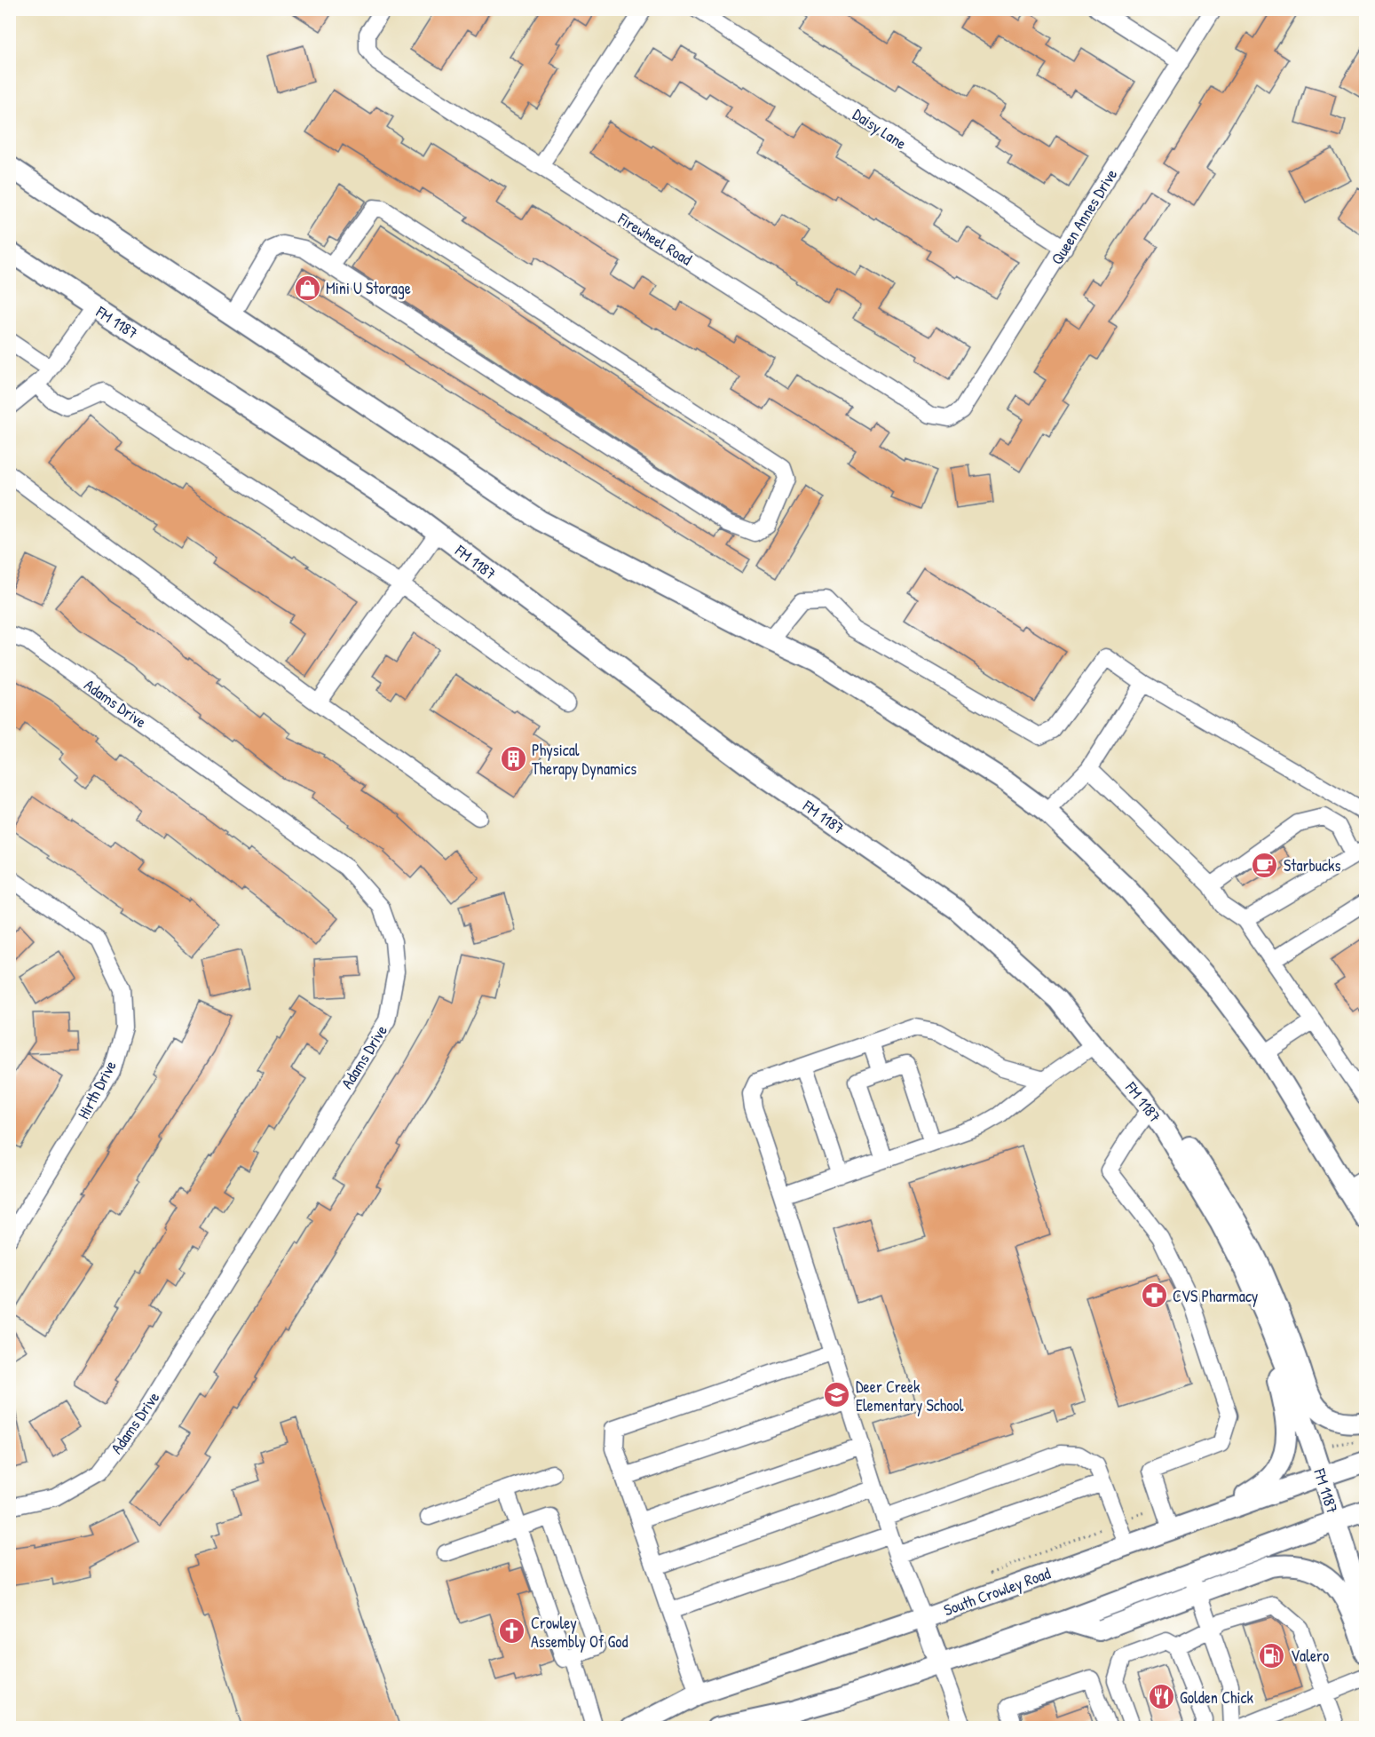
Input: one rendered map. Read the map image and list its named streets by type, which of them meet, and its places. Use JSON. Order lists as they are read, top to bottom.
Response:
{
  "streets": {
    "main road": ["FM 1187", "South Crowley Road"],
    "street": [
      "Daisy Lane",
      "Queen Annes Drive",
      "Firewheel Road",
      "Adams Drive",
      "Hirth Drive"
    ]
  },
  "crossings": [
    ["Daisy Lane", "Queen Annes Drive"],
    ["Queen Annes Drive", "Firewheel Road"],
    ["FM 1187", "South Crowley Road"]
  ],
  "places": {
    "shop": ["Mini U Storage"],
    "building": ["Physical Therapy Dynamics"],
    "cafe": ["Starbucks"],
    "pharmacy": ["CVS Pharmacy"],
    "school or university": ["Deer Creek Elementary School"],
    "church": ["Crowley Assembly Of God"],
    "fuel station": ["Valero"],
    "restaurant": ["Golden Chick"]
  }
}
